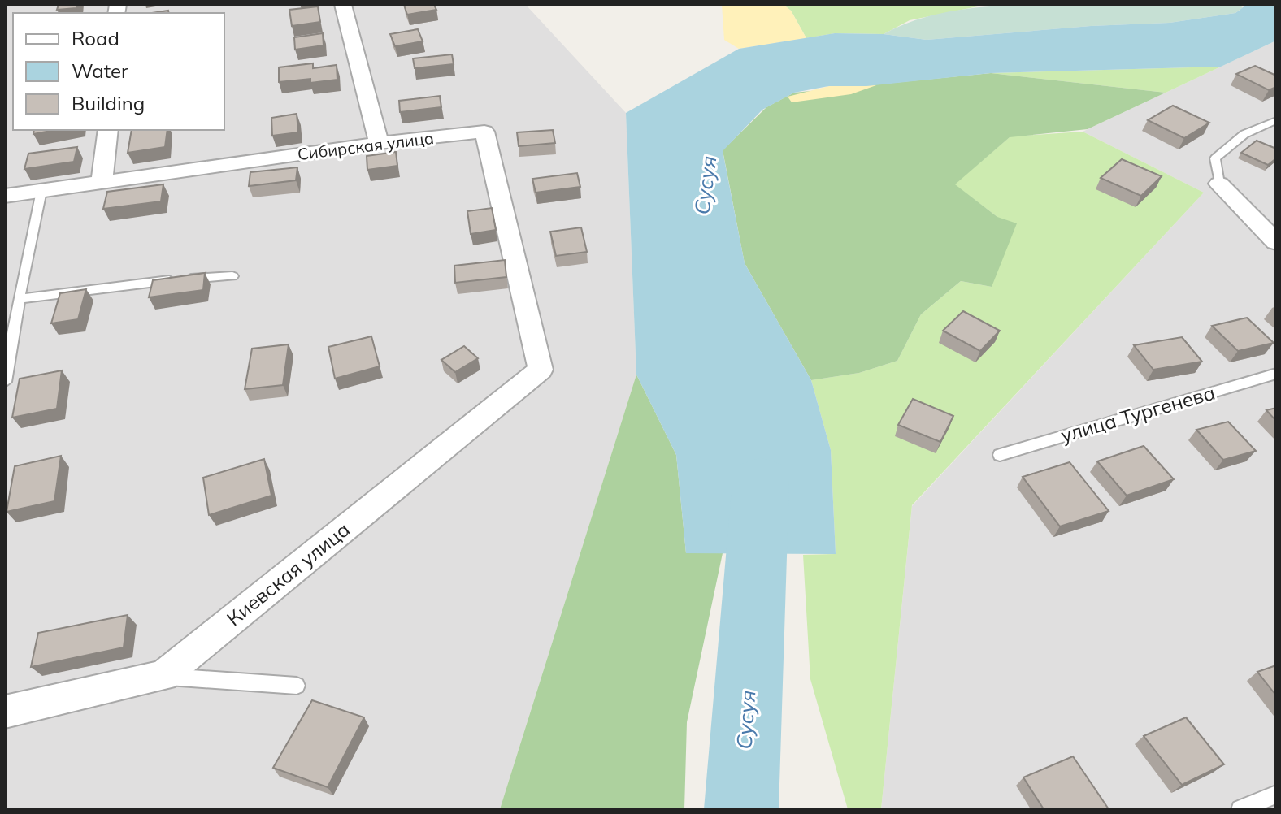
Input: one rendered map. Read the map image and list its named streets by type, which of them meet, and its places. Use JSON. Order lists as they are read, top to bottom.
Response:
{
  "streets": {
    "street": ["Сибирская улица", "Киевская улица"],
    "lane": ["улица Тургенева"]
  },
  "crossings": [
    ["Сибирская улица", "Киевская улица"]
  ],
  "water": ["Сусуя"],
  "legend": ["Road", "Water", "Building"]
}
